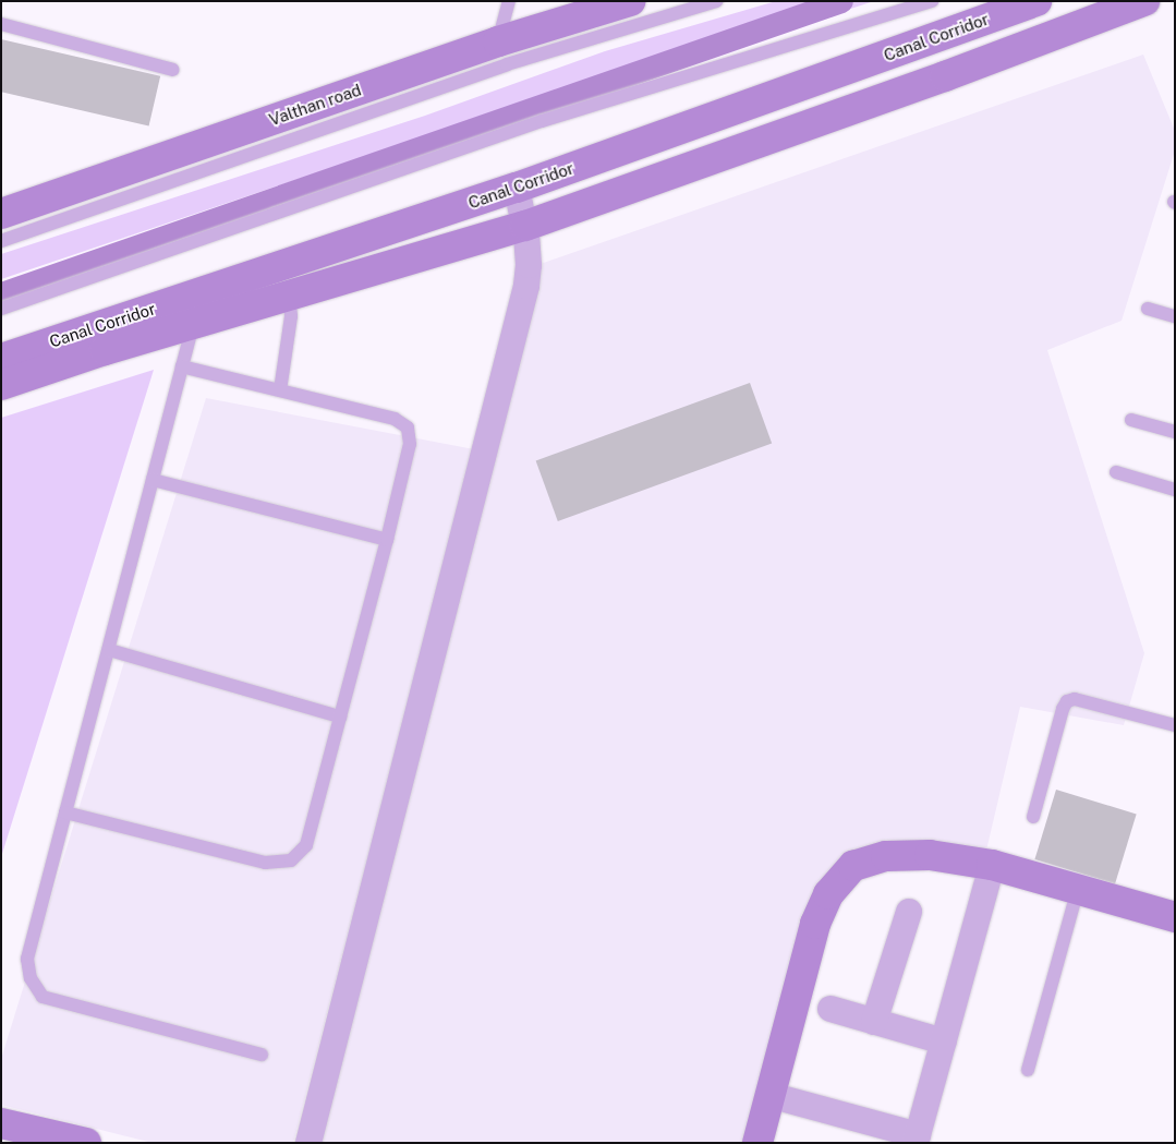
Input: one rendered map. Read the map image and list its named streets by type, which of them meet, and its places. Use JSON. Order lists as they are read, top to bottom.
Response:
{
  "streets": {
    "street": ["Canal Corridor", "Valthan road"]
  }
}
